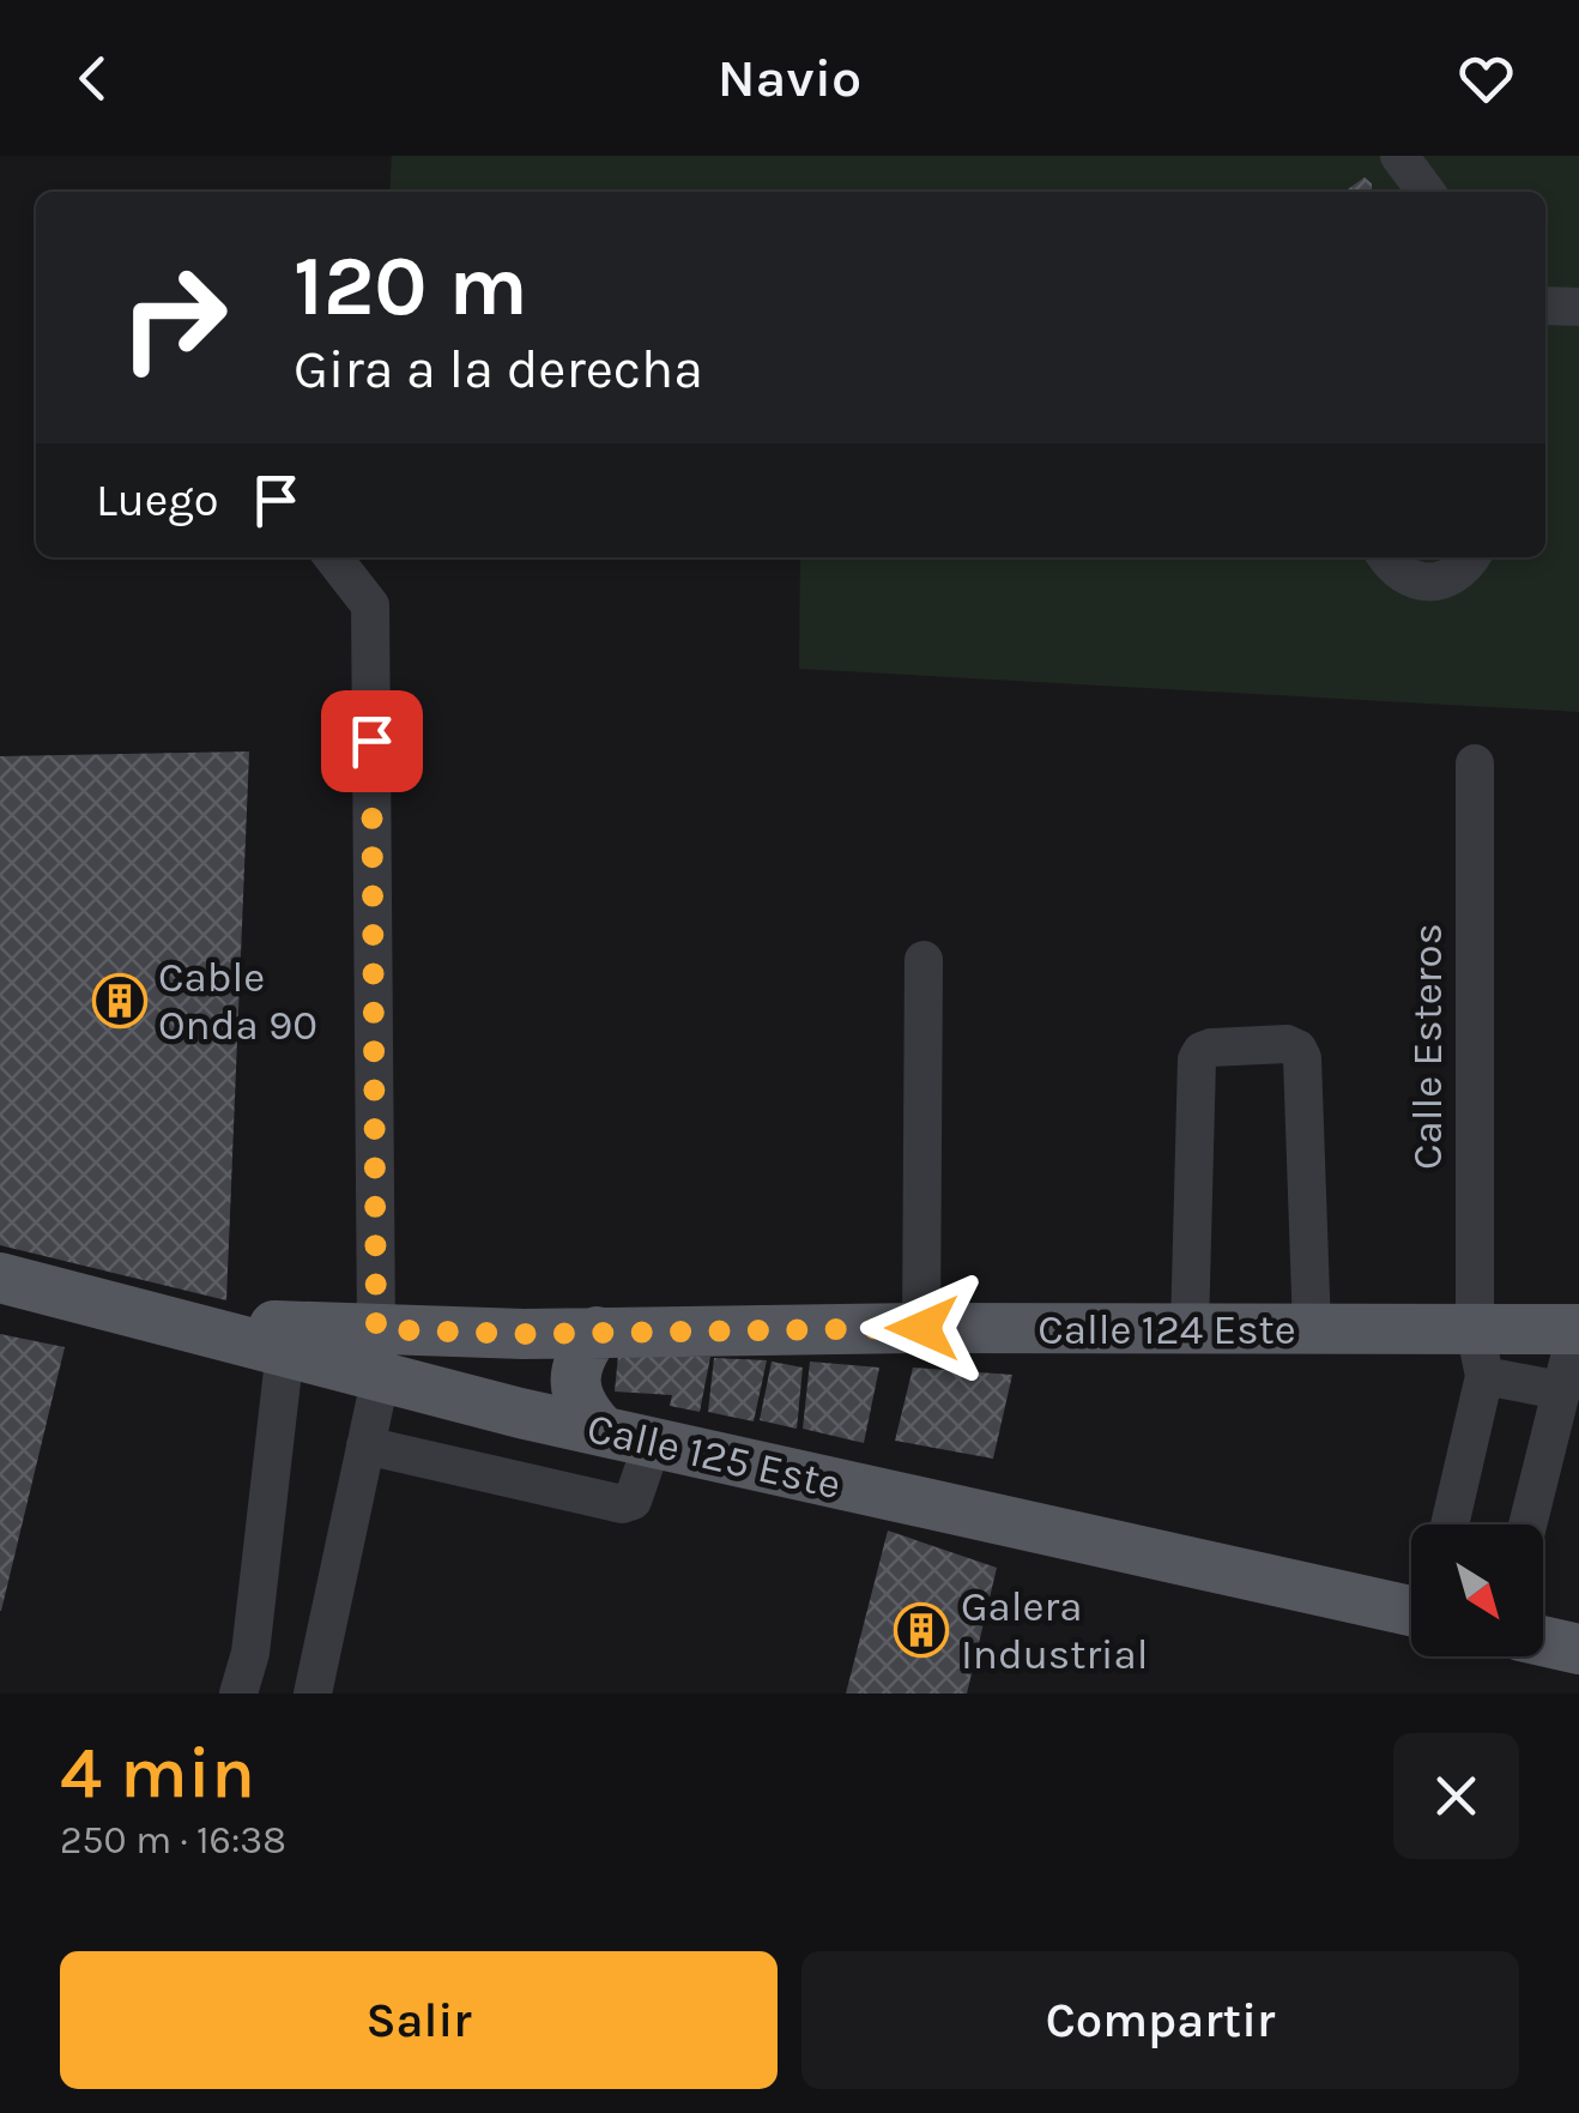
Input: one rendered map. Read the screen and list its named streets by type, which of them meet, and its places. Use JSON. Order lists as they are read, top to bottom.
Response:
{
  "streets": {
    "main road": ["Calle 124 Este", "Calle 125 Este"],
    "street": ["Calle Esteros"]
  },
  "crossings": [
    ["Calle Esteros", "Calle 124 Este"],
    ["Calle 124 Este", "Calle 125 Este"]
  ],
  "places": {
    "building": ["Cable Onda 90", "Galera Industrial"]
  },
  "north": "bottom right",
  "page": {
    "header": "Navio",
    "turn": ["120 m", "Gira a la derecha"],
    "then": "Luego",
    "heading": ["4 min", "250 m · 16:38"],
    "buttons": ["Salir", "Compartir"]
  }
}
